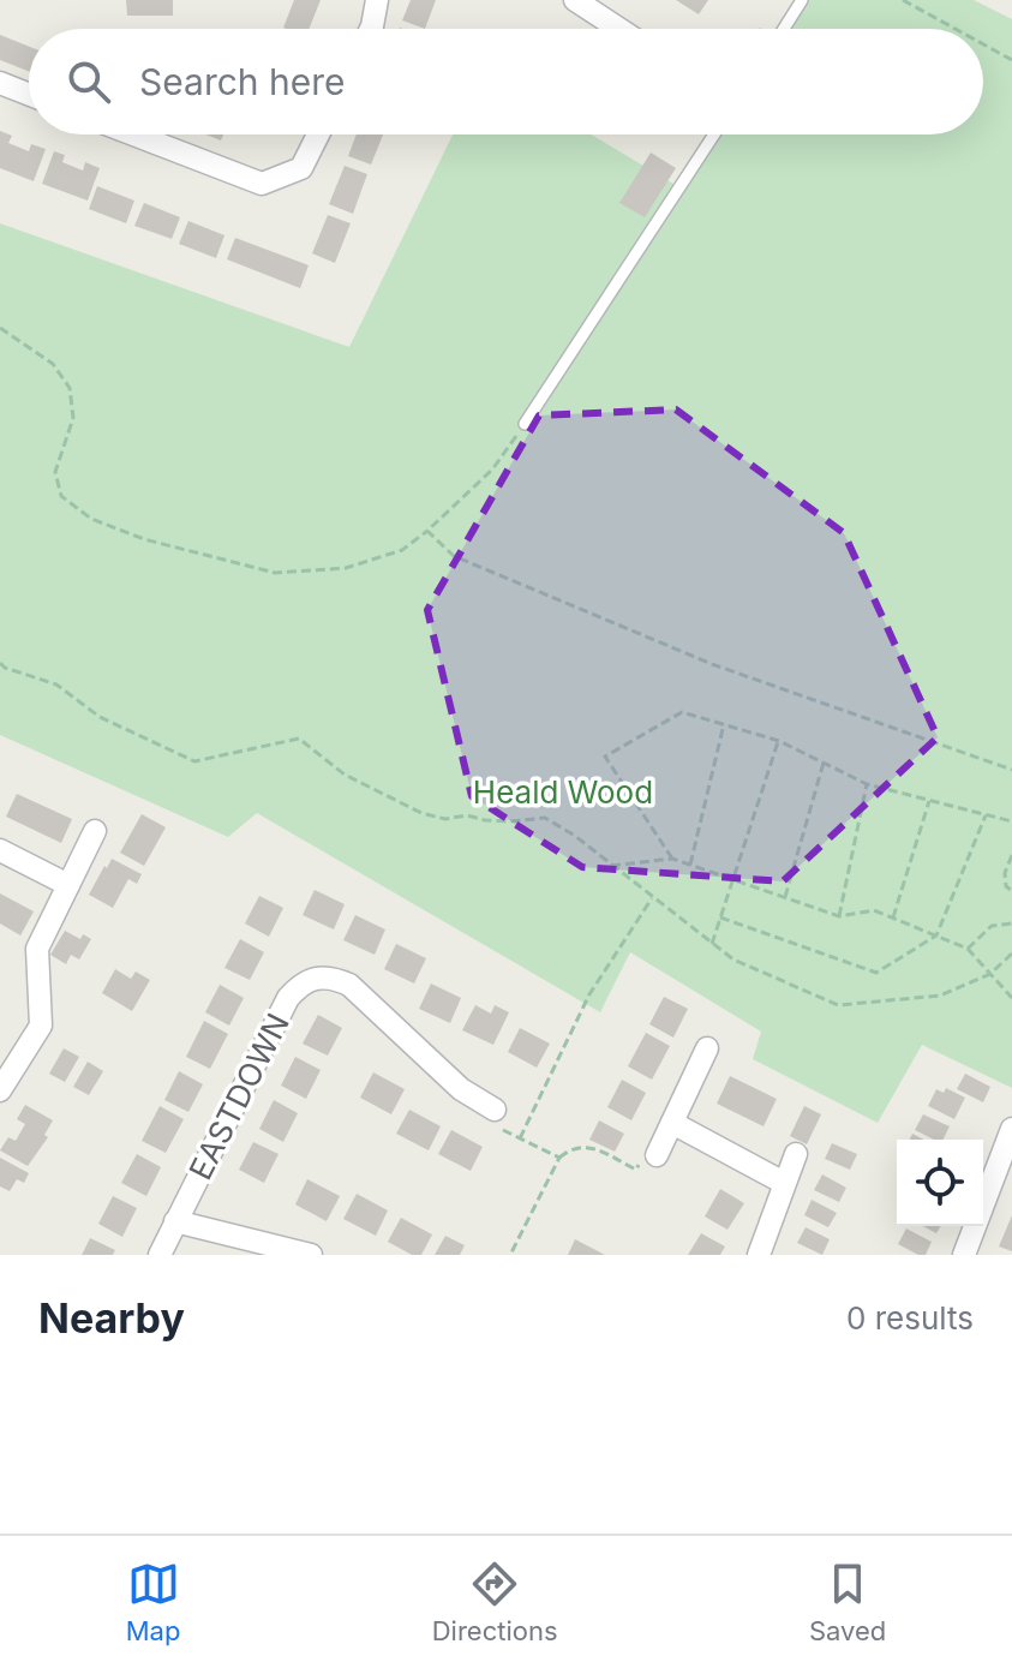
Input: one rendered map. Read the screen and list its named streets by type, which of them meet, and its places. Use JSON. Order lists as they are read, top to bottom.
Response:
{
  "streets": {
    "street": ["EASTDOWN"]
  },
  "parks": ["Heald Wood"],
  "page": {
    "search": "Search here",
    "heading": ["Nearby", "0 results"],
    "nav": ["Map", "Directions", "Saved"]
  }
}
